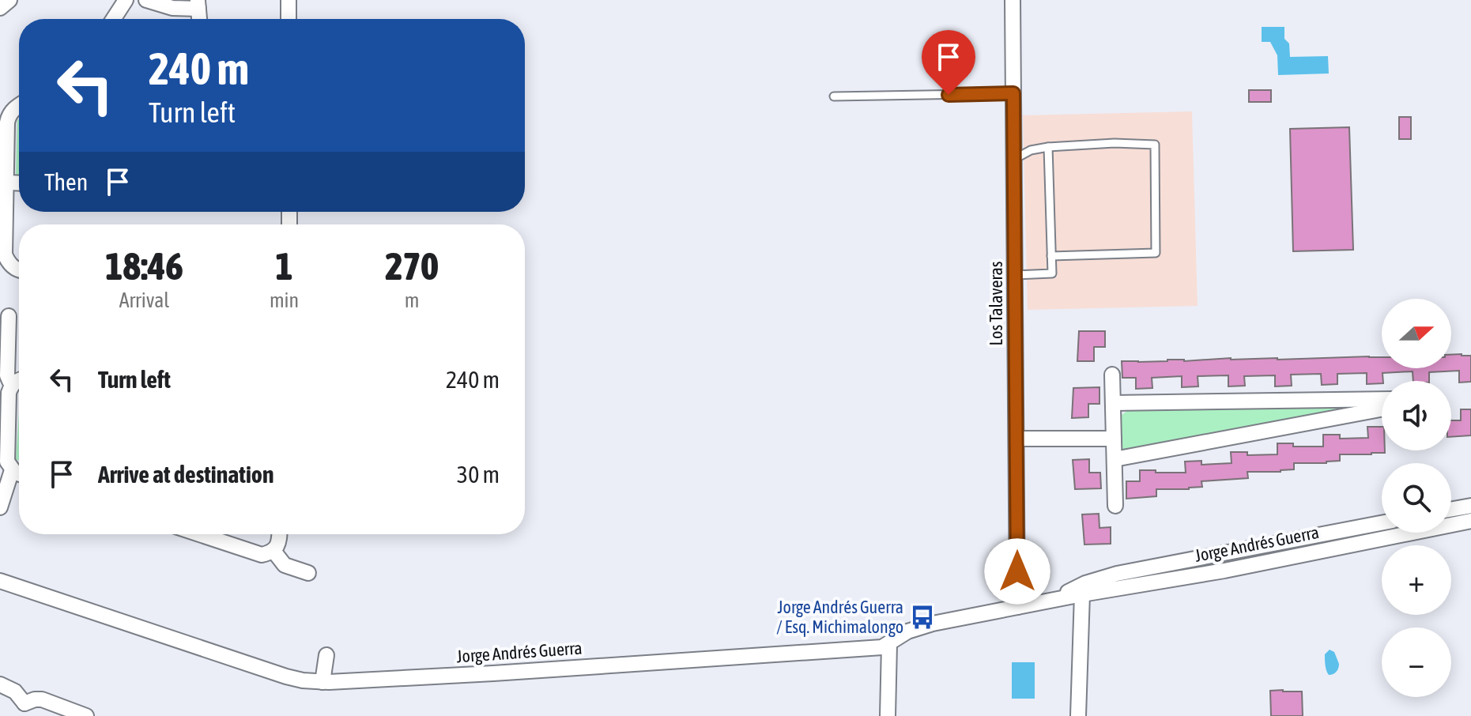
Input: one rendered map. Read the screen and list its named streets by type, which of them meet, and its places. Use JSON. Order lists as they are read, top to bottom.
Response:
{
  "streets": {
    "street": ["Los Talaveras", "Jorge Andrés Guerra"]
  },
  "crossings": [
    ["Los Talaveras", "Jorge Andrés Guerra"]
  ],
  "places": {
    "bus stop": ["Jorge Andrés Guerra / Esq. Michimalongo"]
  },
  "north": "right",
  "page": {
    "turn": ["240 m", "Turn left"],
    "then": "Then",
    "eta": [
      "18:46",
      "Arrival",
      "1",
      "min",
      "270",
      "m"
    ],
    "map_buttons": ["+", "−"],
    "list": [
      {
        "name": "Turn left",
        "value": "240 m"
      },
      {
        "name": "Arrive at destination",
        "value": "30 m"
      }
    ]
  }
}
